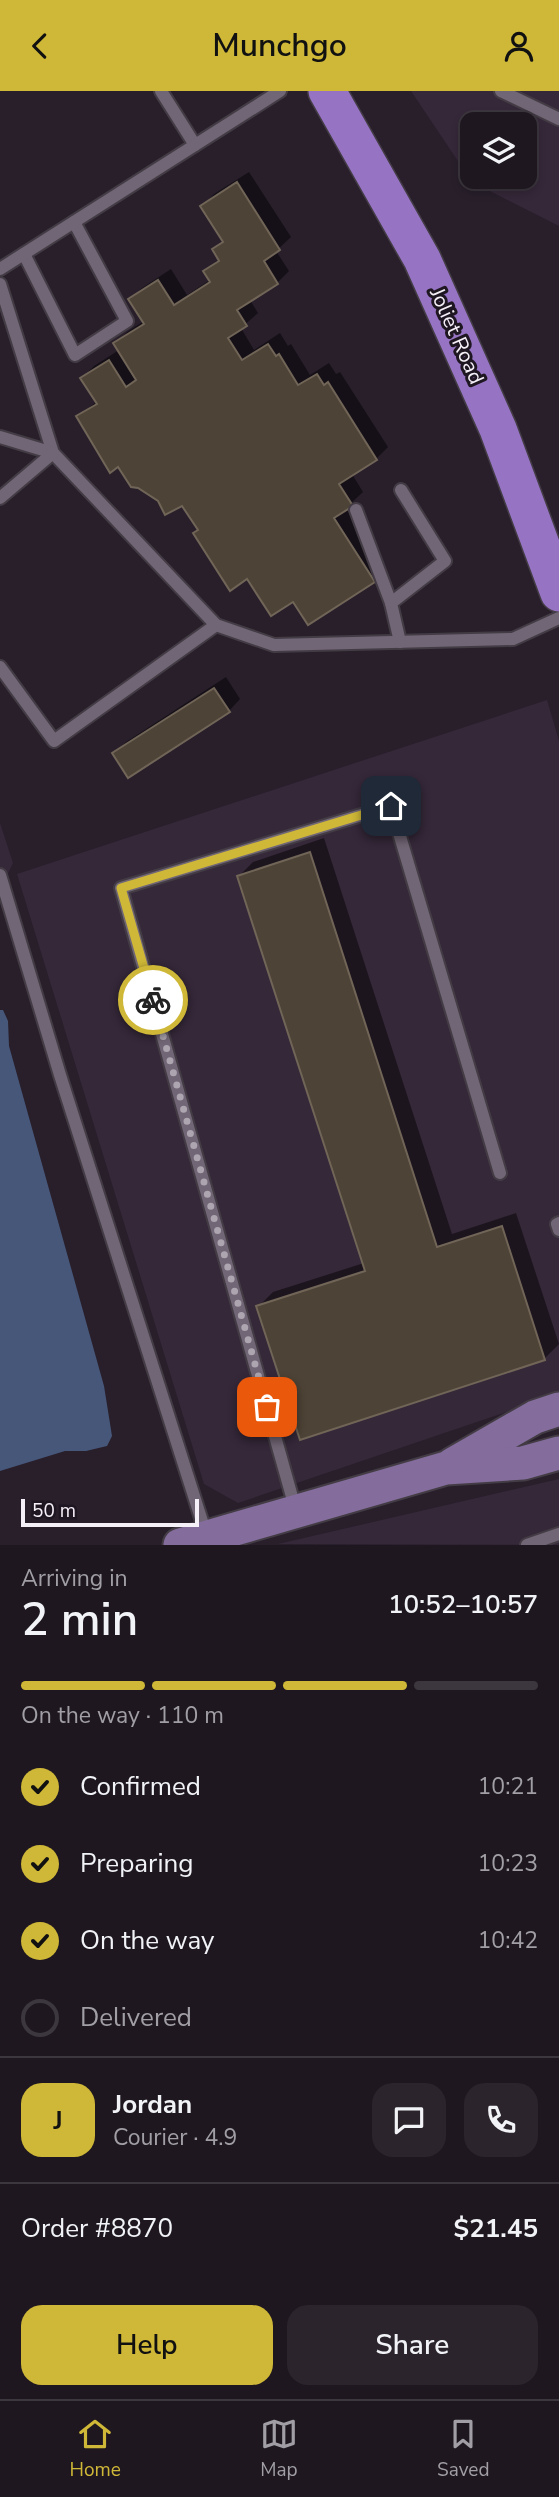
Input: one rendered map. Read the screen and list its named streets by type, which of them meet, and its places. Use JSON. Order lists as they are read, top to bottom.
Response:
{
  "streets": {
    "main road": ["Joliet Road"]
  },
  "scale_bar": "50 m",
  "page": {
    "header": "Munchgo",
    "scale": "50 m",
    "heading": ["2 min", "Arriving in", "10:52–10:57"],
    "panel": [
      "Jordan",
      "Courier · 4.9",
      "Order #8870",
      "$21.45"
    ],
    "bar": "On the way · 110 m",
    "list": [
      ["Confirmed", "10:21"],
      ["Preparing", "10:23"],
      ["On the way", "10:42"],
      "Delivered"
    ],
    "round": "J",
    "buttons": ["Help", "Share"],
    "tabs": ["Home", "Map", "Saved"]
  }
}
